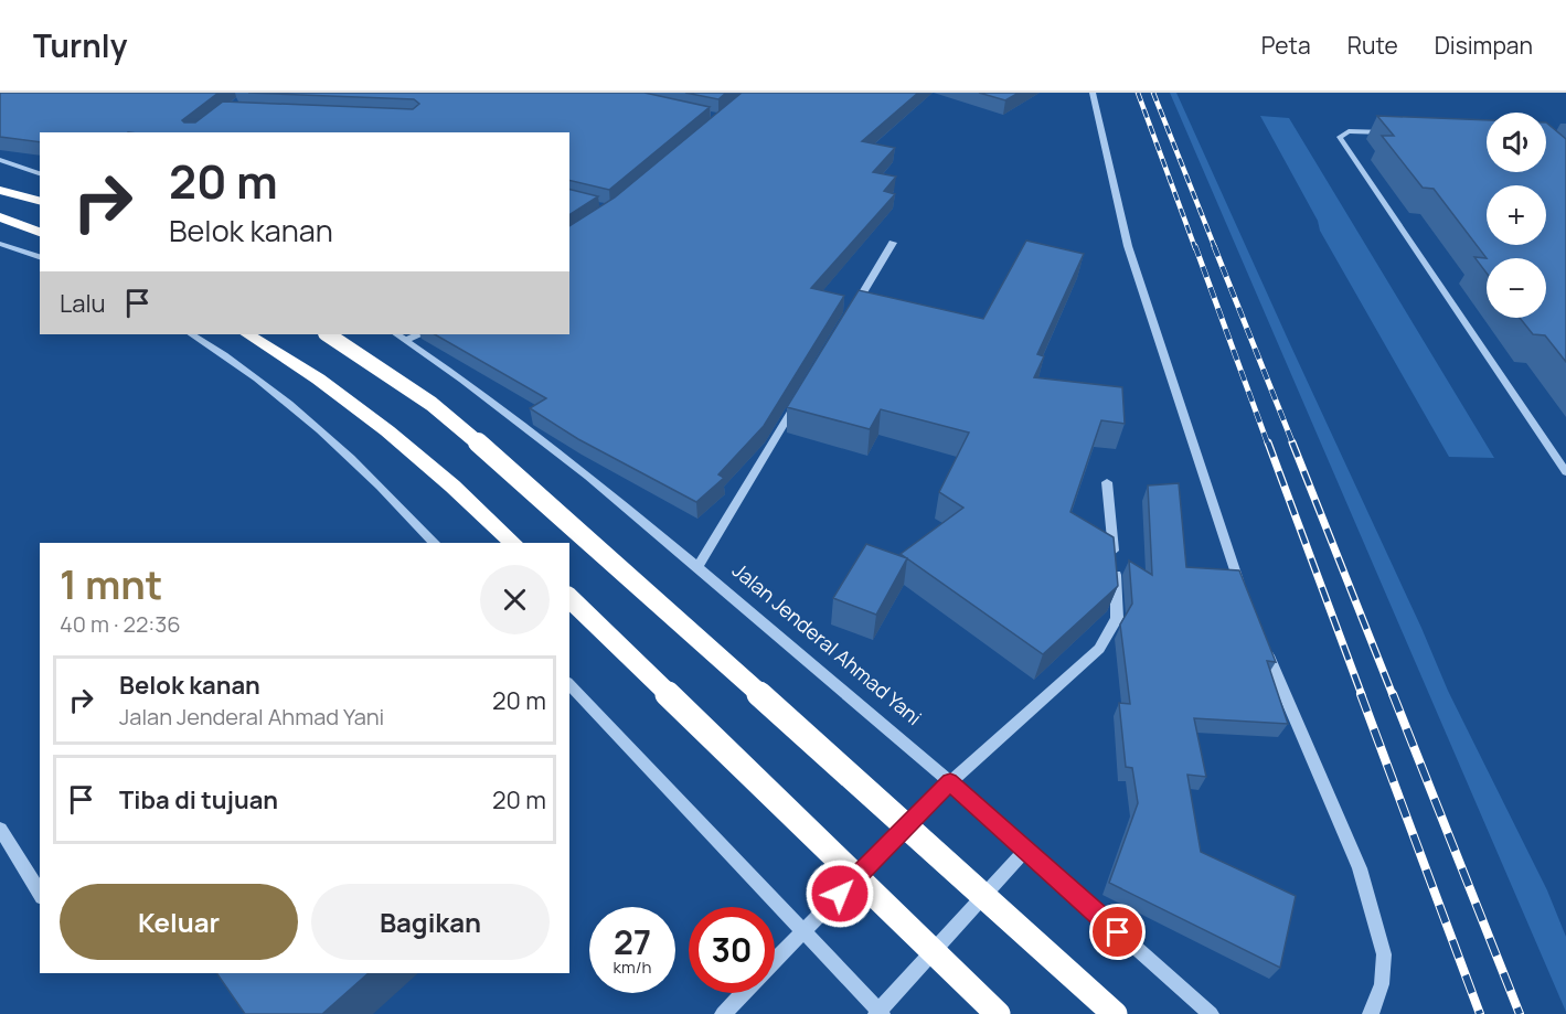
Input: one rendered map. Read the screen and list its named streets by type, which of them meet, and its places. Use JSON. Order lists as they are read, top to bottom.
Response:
{
  "streets": {
    "street": ["Jalan Jenderal Ahmad Yani"]
  },
  "page": {
    "header": "Turnly",
    "nav": ["Peta", "Rute", "Disimpan"],
    "map_buttons": ["+", "−"],
    "turn": ["20 m", "Belok kanan"],
    "then": "Lalu",
    "heading": ["1 mnt", "40 m · 22:36"],
    "list": [
      {
        "name": "Belok kanan",
        "note": "Jalan Jenderal Ahmad Yani",
        "value": "20 m"
      },
      {
        "name": "Tiba di tujuan",
        "value": "20 m"
      }
    ],
    "buttons": ["Keluar", "Bagikan"],
    "speed": "27 km/h",
    "limit": "30"
  }
}
